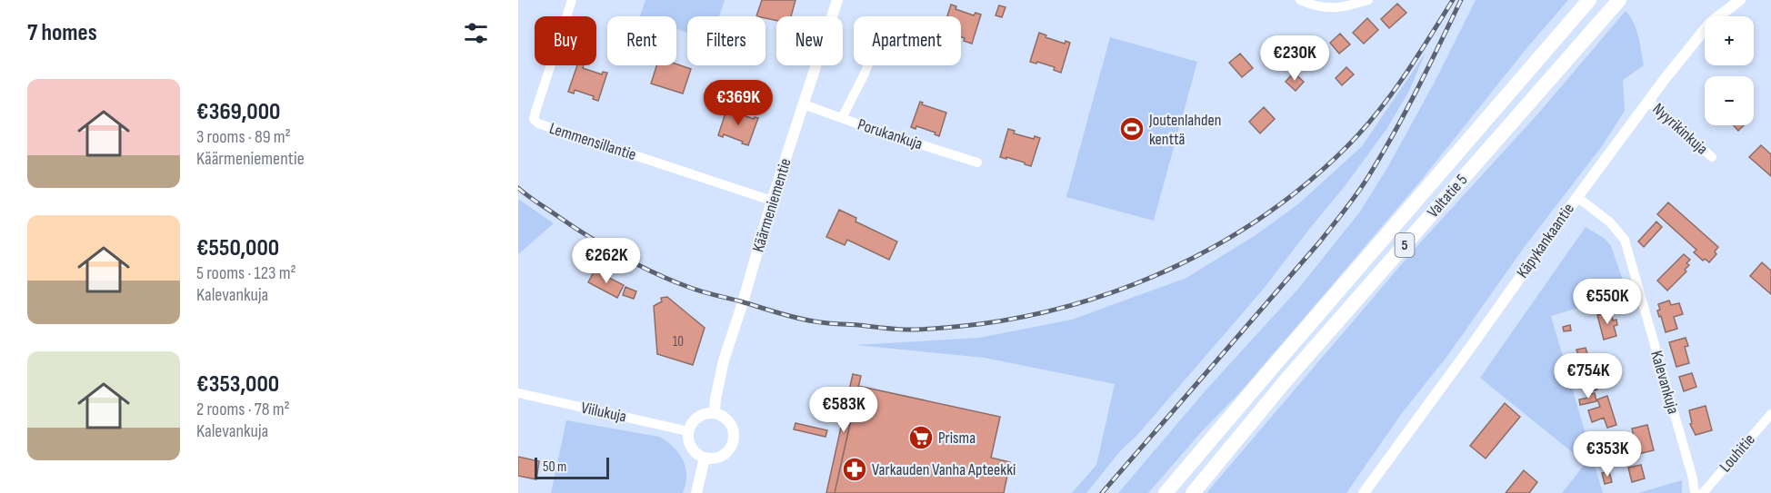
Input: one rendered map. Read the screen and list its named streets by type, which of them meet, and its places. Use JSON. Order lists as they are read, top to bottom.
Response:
{
  "streets": {
    "highway": ["Valtatie 5", "5"],
    "street": [
      "Nyyrikinkuja",
      "Porukankuja",
      "Lemmensillantie",
      "Käärmeniementie",
      "Käpykankaantie",
      "Kalevankuja",
      "Viilukuja",
      "Louhitie"
    ]
  },
  "crossings": [
    ["Nyyrikinkuja", "Käpykankaantie"],
    ["Porukankuja", "Käärmeniementie"],
    ["Lemmensillantie", "Käärmeniementie"],
    ["Käärmeniementie", "Viilukuja"],
    ["Käpykankaantie", "Kalevankuja"]
  ],
  "places": {
    "sports": ["Joutenlahden kenttä"],
    "supermarket": ["Prisma"],
    "pharmacy": ["Varkauden Vanha Apteekki"]
  },
  "house_numbers": ["10"],
  "scale_bar": "50 m",
  "page": {
    "heading": "7 homes",
    "map_buttons": ["+", "−"],
    "chip": [
      "Buy",
      "Rent",
      "Filters",
      "New",
      "Apartment"
    ],
    "price": [
      "€230K",
      "€369K",
      "€262K",
      "€550K",
      "€754K",
      "€583K",
      "€353K"
    ],
    "list": [
      {
        "name": "€369,000",
        "note": "3 rooms · 89 m² · Käärmeniementie"
      },
      {
        "name": "€550,000",
        "note": "5 rooms · 123 m² · Kalevankuja"
      },
      {
        "name": "€353,000",
        "note": "2 rooms · 78 m² · Kalevankuja"
      }
    ],
    "scale": "50 m"
  }
}
